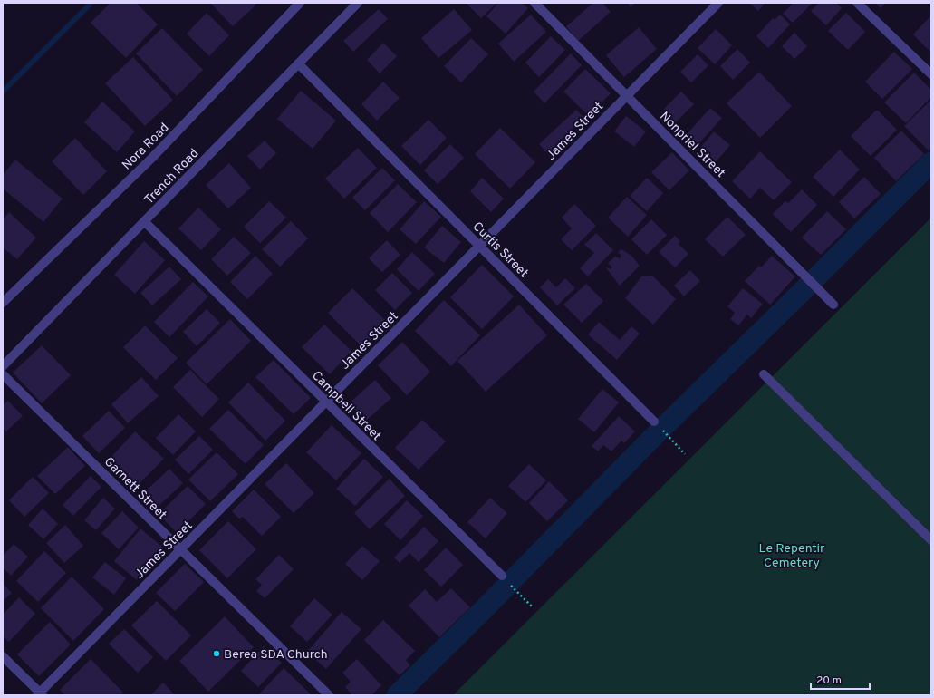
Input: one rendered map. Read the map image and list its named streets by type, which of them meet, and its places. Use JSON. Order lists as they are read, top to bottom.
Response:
{
  "streets": {
    "street": [
      "James Street",
      "Nonpriel Street",
      "Nora Road",
      "Trench Road",
      "Curtis Street",
      "Campbell Street",
      "Garnett Street"
    ]
  },
  "crossings": [
    ["James Street", "Nonpriel Street"],
    ["James Street", "Curtis Street"],
    ["James Street", "Campbell Street"],
    ["James Street", "Garnett Street"],
    ["Trench Road", "Curtis Street"],
    ["Trench Road", "Campbell Street"]
  ],
  "parks": ["Le Repentir Cemetery"],
  "places": ["Berea SDA Church"],
  "scale_bar": "20 m"
}
